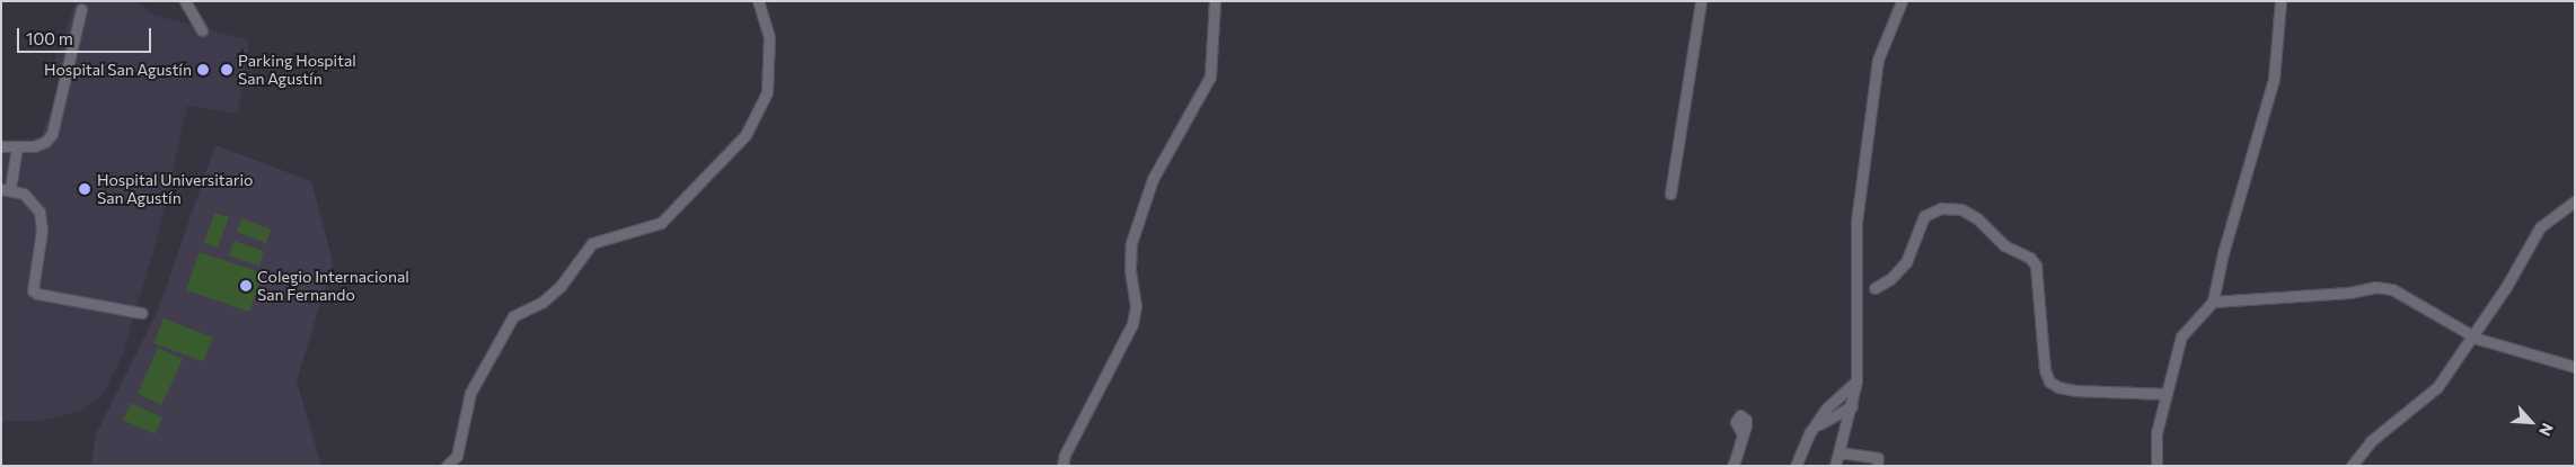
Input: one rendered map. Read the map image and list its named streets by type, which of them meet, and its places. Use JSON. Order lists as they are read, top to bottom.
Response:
{
  "places": [
    "Hospital San Agustín",
    "Parking Hospital San Agustín",
    "Hospital Universitario San Agustín",
    "Colegio Internacional San Fernando"
  ],
  "scale_bar": "100 m",
  "north": "bottom right"
}
